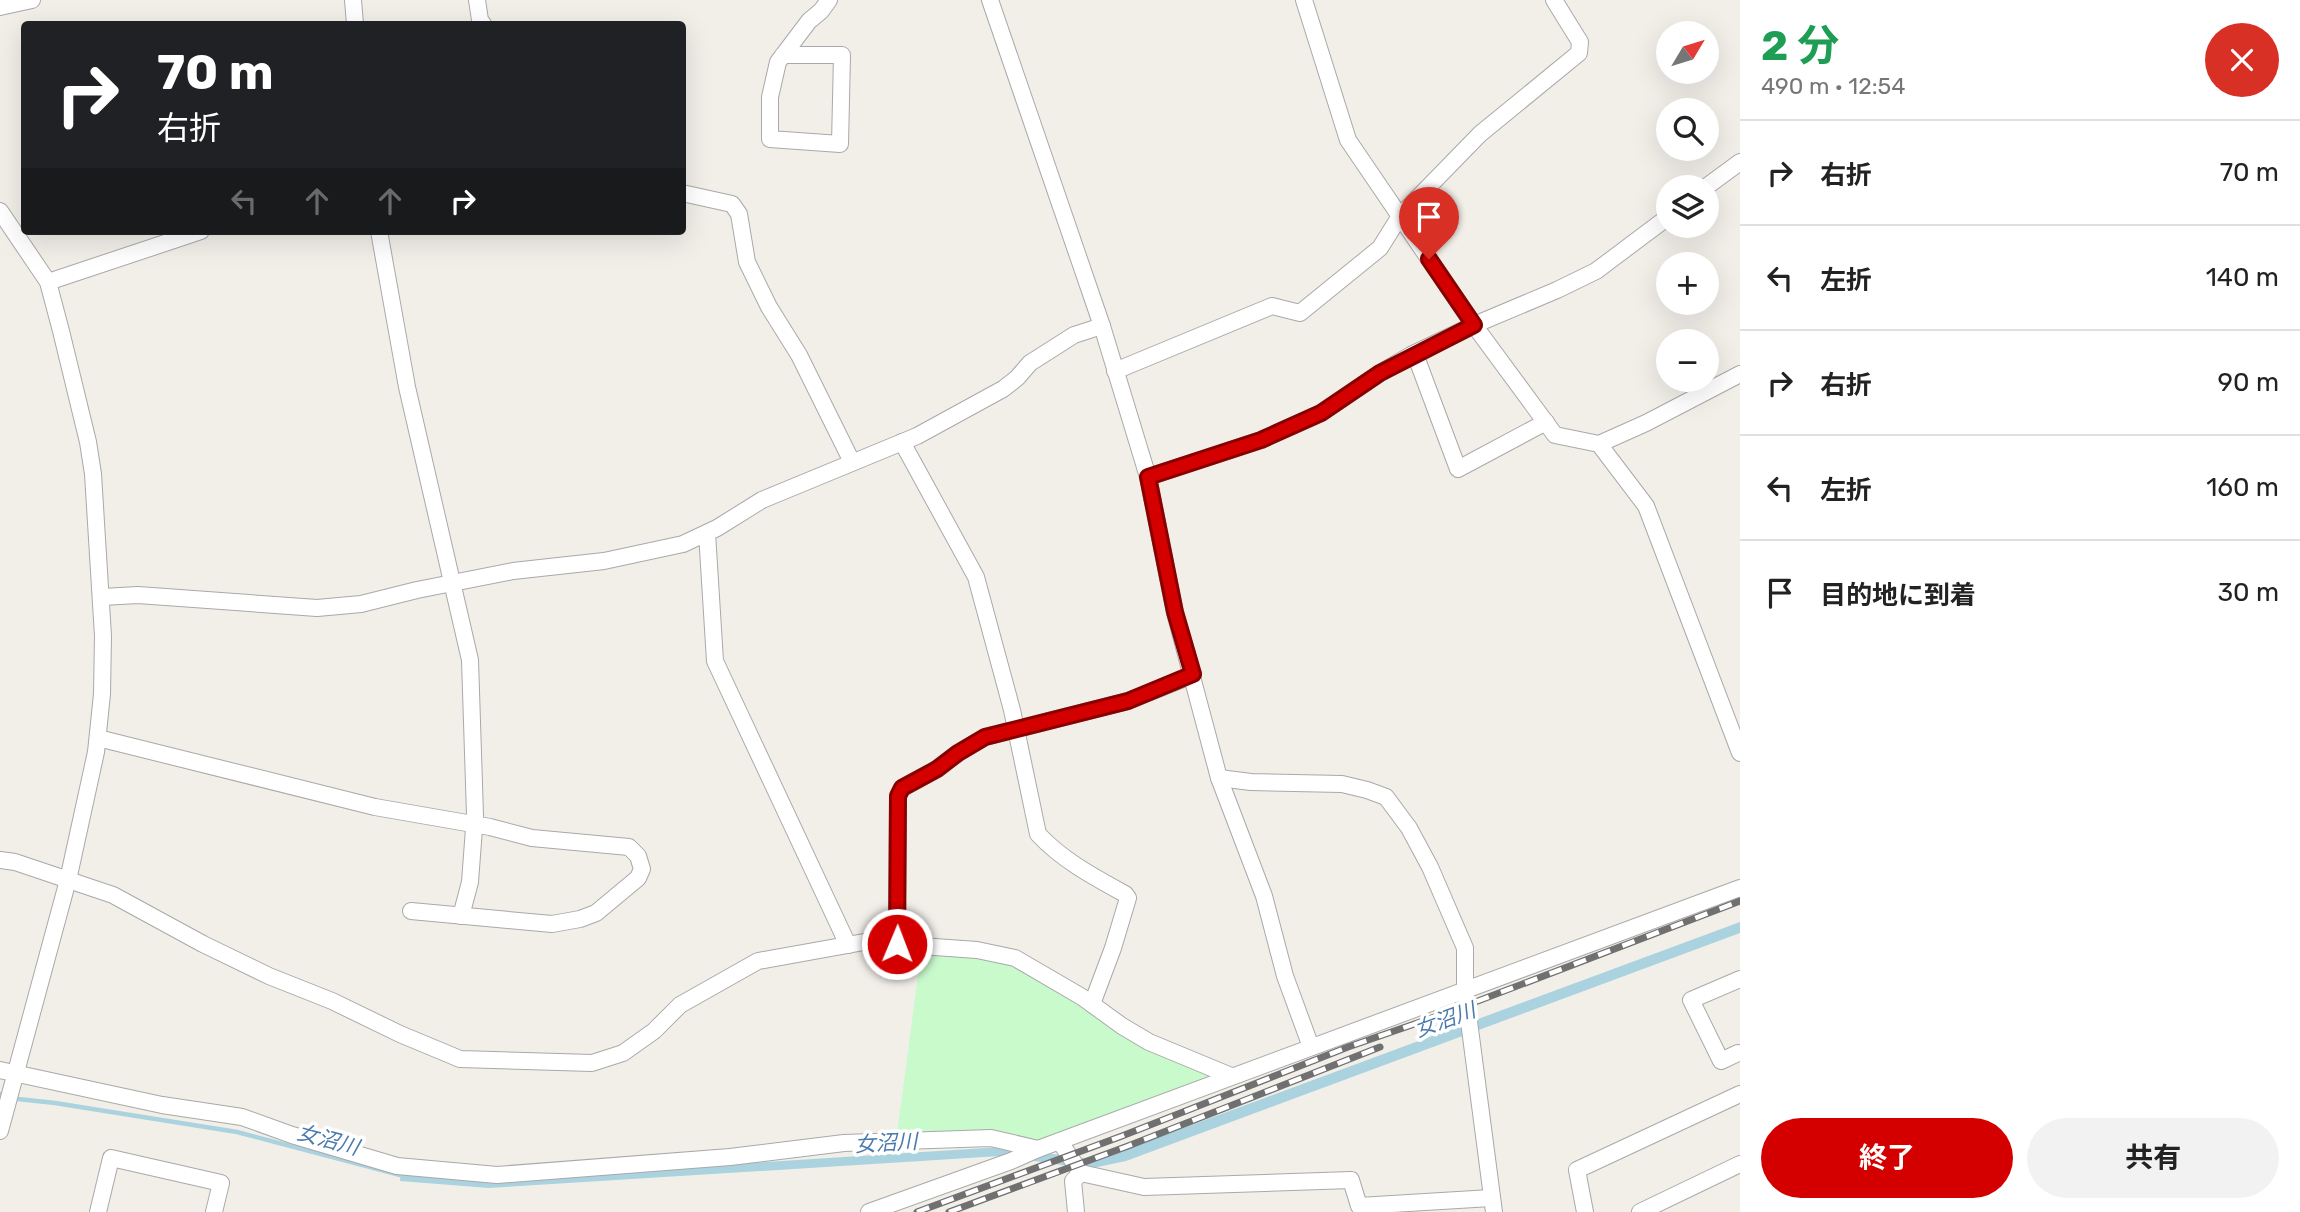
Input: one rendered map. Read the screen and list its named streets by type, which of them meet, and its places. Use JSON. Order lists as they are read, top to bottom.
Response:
{
  "water": ["女沼川"],
  "north": "top right",
  "page": {
    "heading": ["2 分", "490 m · 12:54"],
    "map_buttons": ["+", "−"],
    "turn": ["70 m", "右折"],
    "list": [
      {
        "name": "右折",
        "value": "70 m"
      },
      {
        "name": "左折",
        "value": "140 m"
      },
      {
        "name": "右折",
        "value": "90 m"
      },
      {
        "name": "左折",
        "value": "160 m"
      },
      {
        "name": "目的地に到着",
        "value": "30 m"
      }
    ],
    "buttons": ["終了", "共有"]
  }
}
